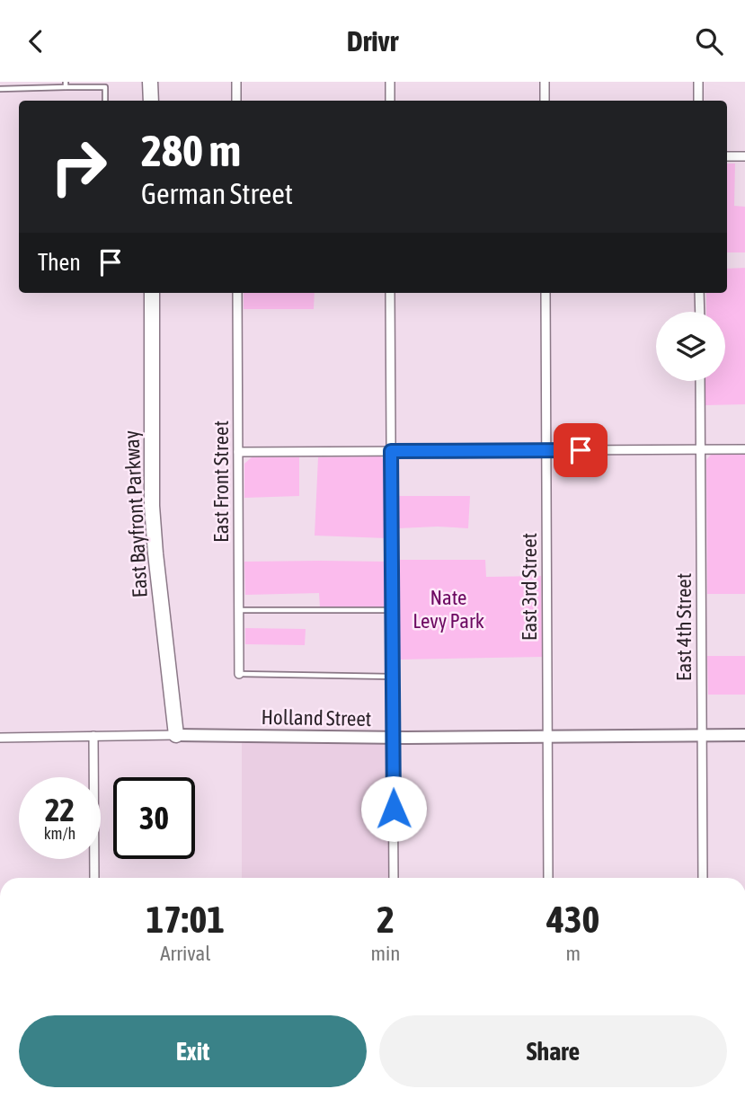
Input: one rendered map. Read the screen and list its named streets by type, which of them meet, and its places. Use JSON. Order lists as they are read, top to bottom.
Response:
{
  "streets": {
    "highway": ["East Bayfront Parkway"],
    "street": [
      "East Front Street",
      "East 3rd Street",
      "East 4th Street",
      "Holland Street"
    ]
  },
  "crossings": [
    ["East Bayfront Parkway", "Holland Street"],
    ["East 3rd Street", "Holland Street"],
    ["East 4th Street", "Holland Street"]
  ],
  "parks": ["Nate Levy Park"],
  "page": {
    "header": "Drivr",
    "turn": ["280 m", "German Street"],
    "then": "Then",
    "speed": "22 km/h",
    "limit": "30",
    "eta": [
      "17:01",
      "Arrival",
      "2",
      "min",
      "430",
      "m"
    ],
    "buttons": ["Exit", "Share"]
  }
}
